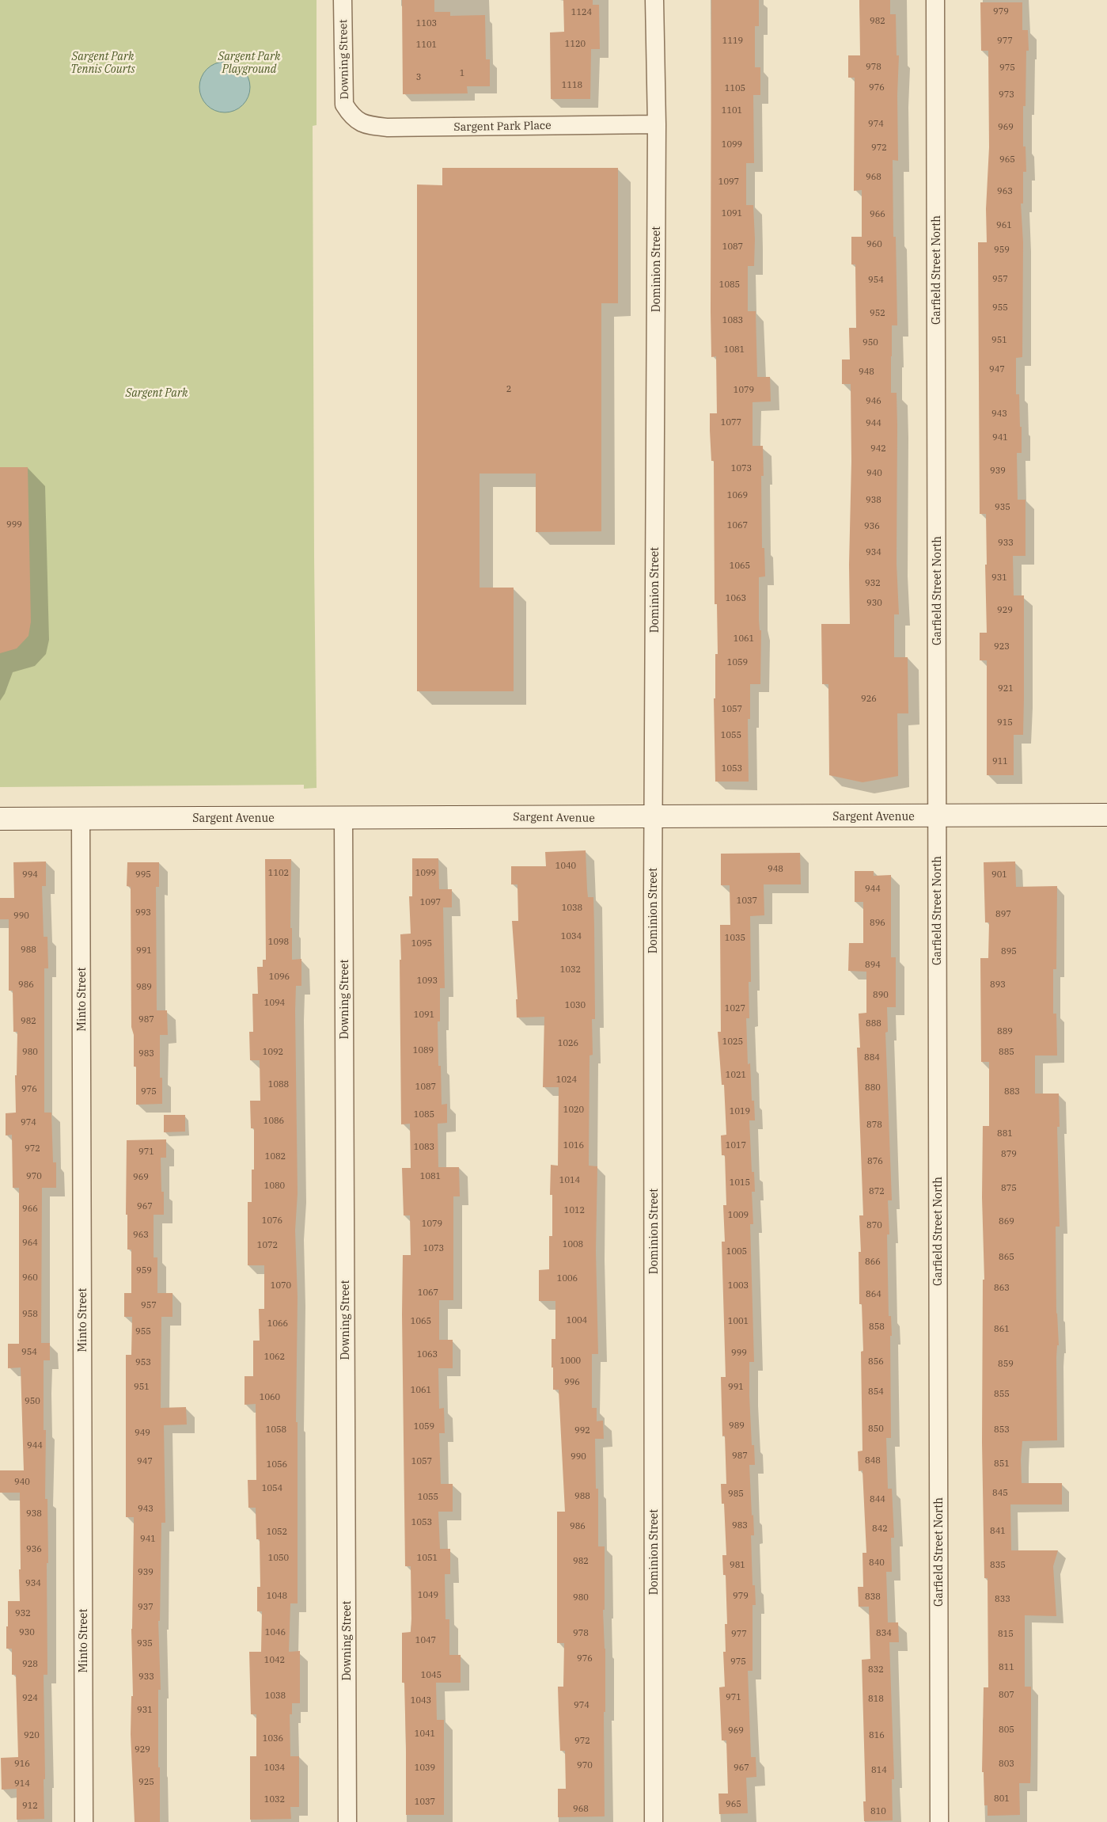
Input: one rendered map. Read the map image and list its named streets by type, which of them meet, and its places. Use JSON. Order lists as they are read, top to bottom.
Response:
{
  "streets": {
    "main road": ["Sargent Avenue"],
    "street": [
      "Downing Street",
      "Sargent Park Place",
      "Dominion Street",
      "Garfield Street North",
      "Minto Street"
    ]
  },
  "crossings": [
    ["Downing Street", "Sargent Park Place"],
    ["Downing Street", "Sargent Avenue"],
    ["Sargent Park Place", "Dominion Street"],
    ["Dominion Street", "Sargent Avenue"],
    ["Garfield Street North", "Sargent Avenue"],
    ["Sargent Avenue", "Minto Street"]
  ],
  "parks": ["Sargent Park Tennis Courts", "Sargent Park Playground", "Sargent Park"],
  "house_numbers": [
    "979",
    "1124",
    "982",
    "1103",
    "1119",
    "977",
    "1120",
    "1101",
    "978",
    "975",
    "1",
    "3",
    "1118",
    "976",
    "1105",
    "973",
    "1101",
    "974",
    "969",
    "1099",
    "972",
    "965",
    "968",
    "1097",
    "963",
    "1091",
    "966",
    "961",
    "960",
    "1087",
    "959",
    "957",
    "954",
    "1085",
    "955",
    "952",
    "1083",
    "951",
    "950",
    "1081",
    "947",
    "948",
    "2",
    "1079",
    "946",
    "943",
    "1077",
    "944",
    "941",
    "942",
    "1073",
    "939",
    "940",
    "1069",
    "938",
    "935",
    "999",
    "1067",
    "936",
    "933",
    "934",
    "1065",
    "931",
    "932",
    "1063",
    "930",
    "929",
    "1061",
    "923",
    "1059",
    "921",
    "926",
    "1057",
    "915",
    "1055",
    "911",
    "1053",
    "1040",
    "948",
    "1102",
    "1099",
    "994",
    "995",
    "901",
    "944",
    "1037",
    "1097",
    "1038",
    "993",
    "897",
    "990",
    "896",
    "1034",
    "1035",
    "1098",
    "1095",
    "988",
    "991",
    "895",
    "894",
    "1032",
    "1096",
    "1093",
    "986",
    "893",
    "989",
    "890",
    "1094",
    "1030",
    "1027",
    "1091",
    "987",
    "982",
    "888",
    "889",
    "1025",
    "1026",
    "1089",
    "980",
    "1092",
    "885",
    "983",
    "884",
    "1021",
    "1024",
    "1088",
    "1087",
    "880",
    "976",
    "975",
    "883",
    "1020",
    "1019",
    "1085",
    "1086",
    "974",
    "878",
    "881",
    "1016",
    "1017",
    "1083",
    "972",
    "971",
    "879",
    "1082",
    "876",
    "970",
    "1081",
    "969",
    "1014",
    "1015",
    "1080",
    "875",
    "872",
    "967",
    "966",
    "1012",
    "1009",
    "1076",
    "869",
    "1079",
    "870",
    "963",
    "964",
    "1008",
    "1072",
    "1073",
    "1005",
    "865",
    "866",
    "959",
    "960",
    "1006",
    "1070",
    "1003",
    "863",
    "1067",
    "864",
    "957",
    "958",
    "1004",
    "1065",
    "1001",
    "1066",
    "858",
    "861",
    "955",
    "954",
    "999",
    "1063",
    "1062",
    "1000",
    "856",
    "953",
    "859",
    "996",
    "951",
    "991",
    "1061",
    "854",
    "855",
    "1060",
    "950",
    "989",
    "1059",
    "850",
    "1058",
    "853",
    "992",
    "949",
    "944",
    "987",
    "990",
    "848",
    "947",
    "1057",
    "851",
    "1056",
    "940",
    "1054",
    "845",
    "985",
    "988",
    "1055",
    "844",
    "943",
    "938",
    "1053",
    "983",
    "986",
    "842",
    "841",
    "1052",
    "941",
    "936",
    "1050",
    "1051",
    "982",
    "840",
    "981",
    "835",
    "939",
    "934",
    "1049",
    "1048",
    "979",
    "838",
    "980",
    "833",
    "937",
    "932",
    "930",
    "1046",
    "978",
    "834",
    "977",
    "815",
    "1047",
    "935",
    "976",
    "1042",
    "975",
    "928",
    "811",
    "832",
    "1045",
    "933",
    "807",
    "1038",
    "971",
    "924",
    "818",
    "1043",
    "974",
    "931",
    "805",
    "969",
    "1041",
    "920",
    "816",
    "1036",
    "972",
    "929",
    "916",
    "803",
    "970",
    "1034",
    "1039",
    "967",
    "814",
    "925",
    "914",
    "801",
    "1032",
    "1037",
    "965",
    "912",
    "968",
    "810"
  ]
}
